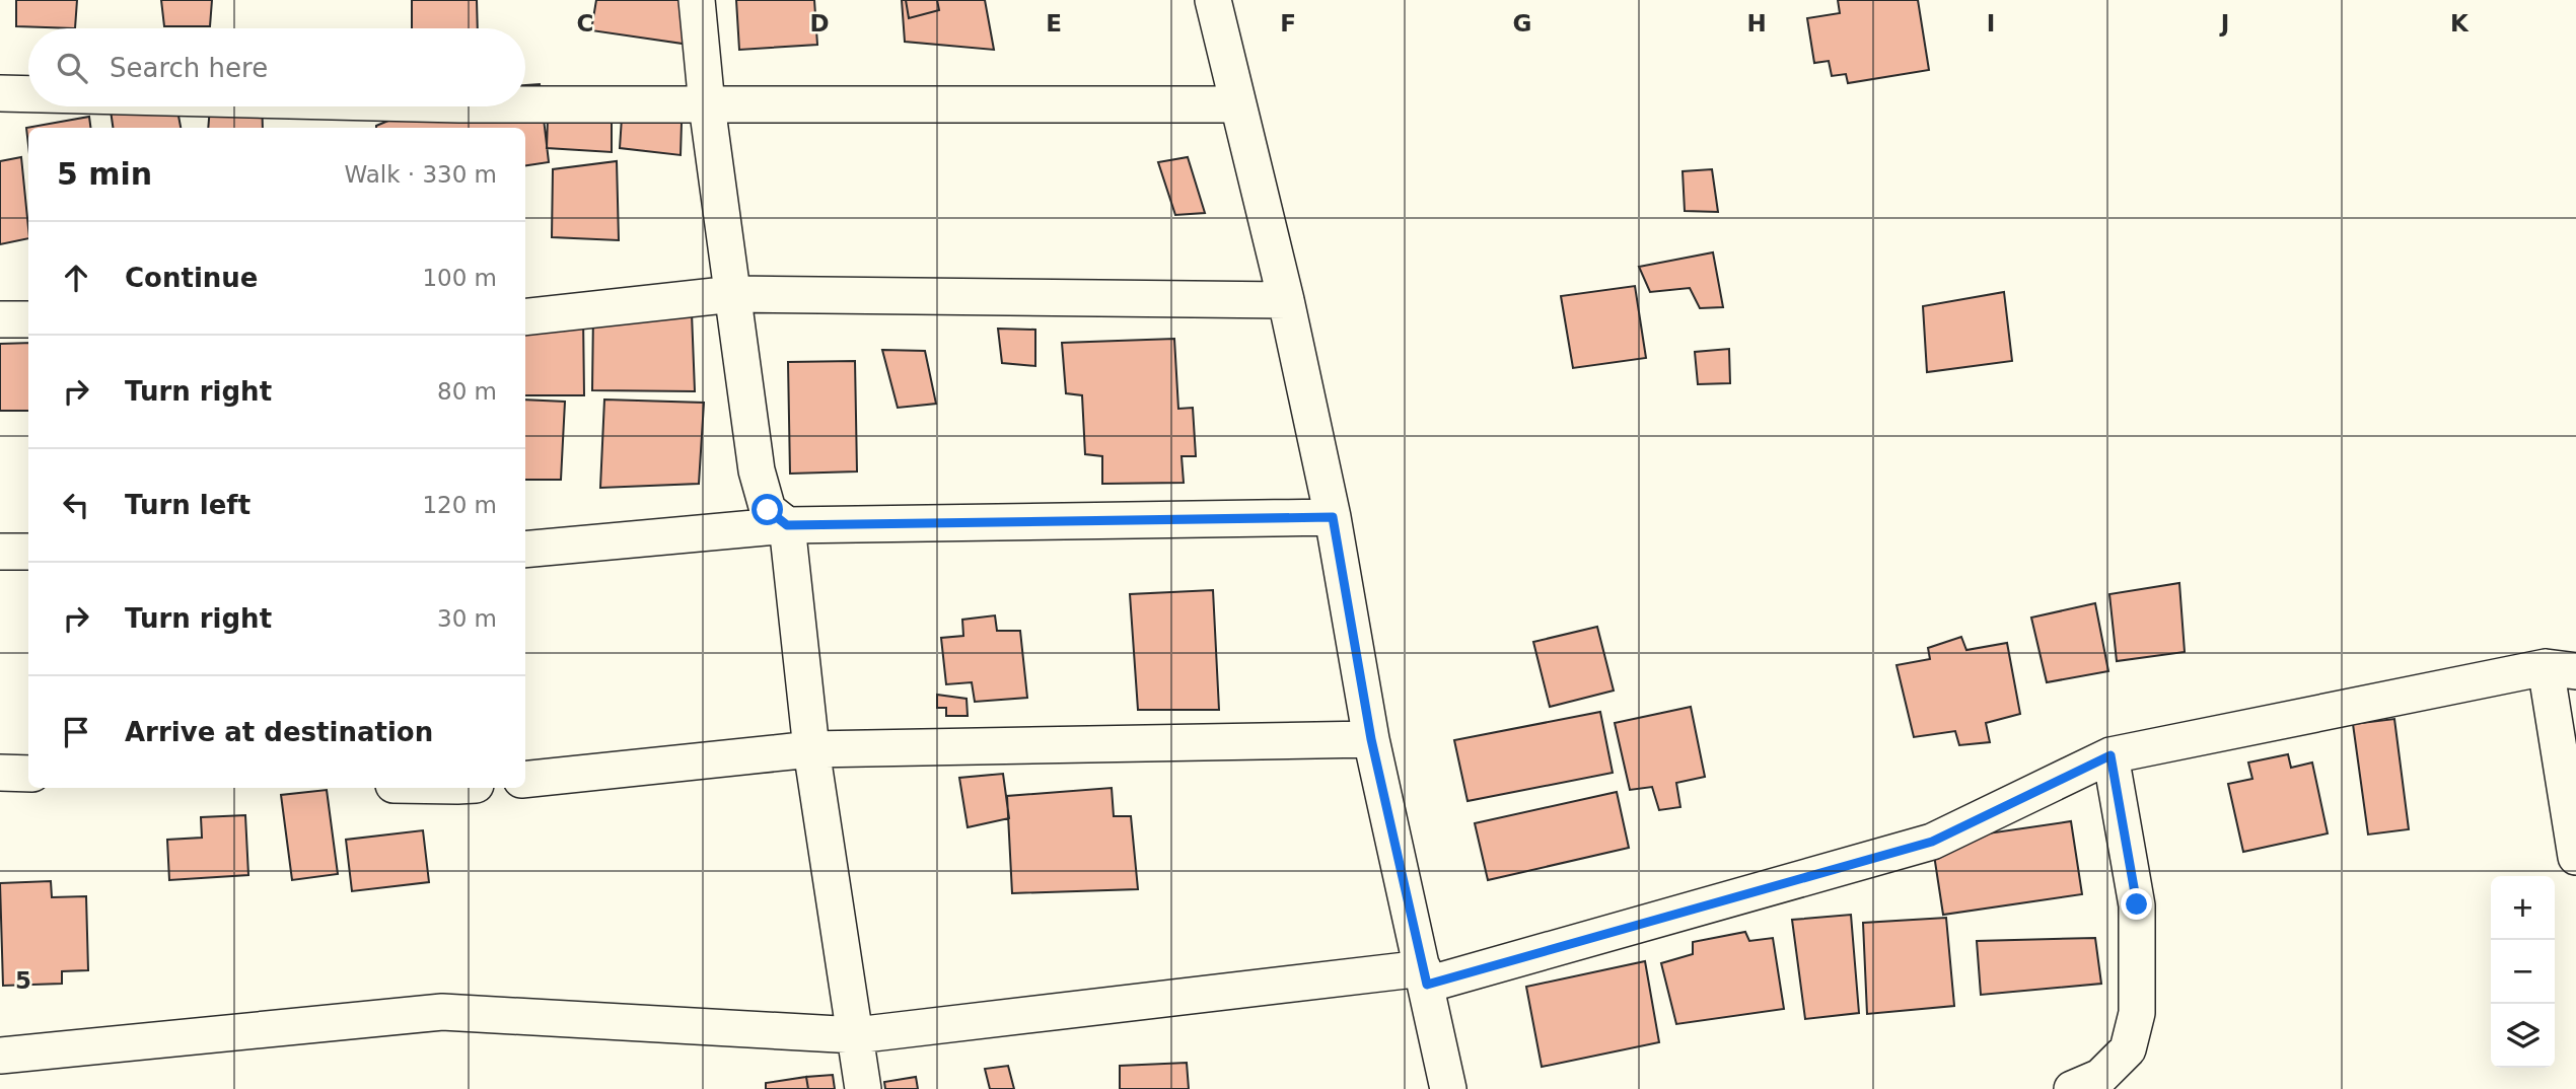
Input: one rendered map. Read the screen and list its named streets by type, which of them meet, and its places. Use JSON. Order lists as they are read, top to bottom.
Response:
{
  "page": {
    "search": "Search here",
    "heading": ["5 min", "Walk · 330 m"],
    "list": [
      ["Continue", "100 m"],
      ["Turn right", "80 m"],
      ["Turn left", "120 m"],
      ["Turn right", "30 m"],
      "Arrive at destination"
    ],
    "map_buttons": ["+", "−"]
  },
  "grid": {
    "columns": [
      "C",
      "D",
      "E",
      "F",
      "G",
      "H",
      "I",
      "J",
      "K"
    ],
    "rows": ["5"]
  }
}
